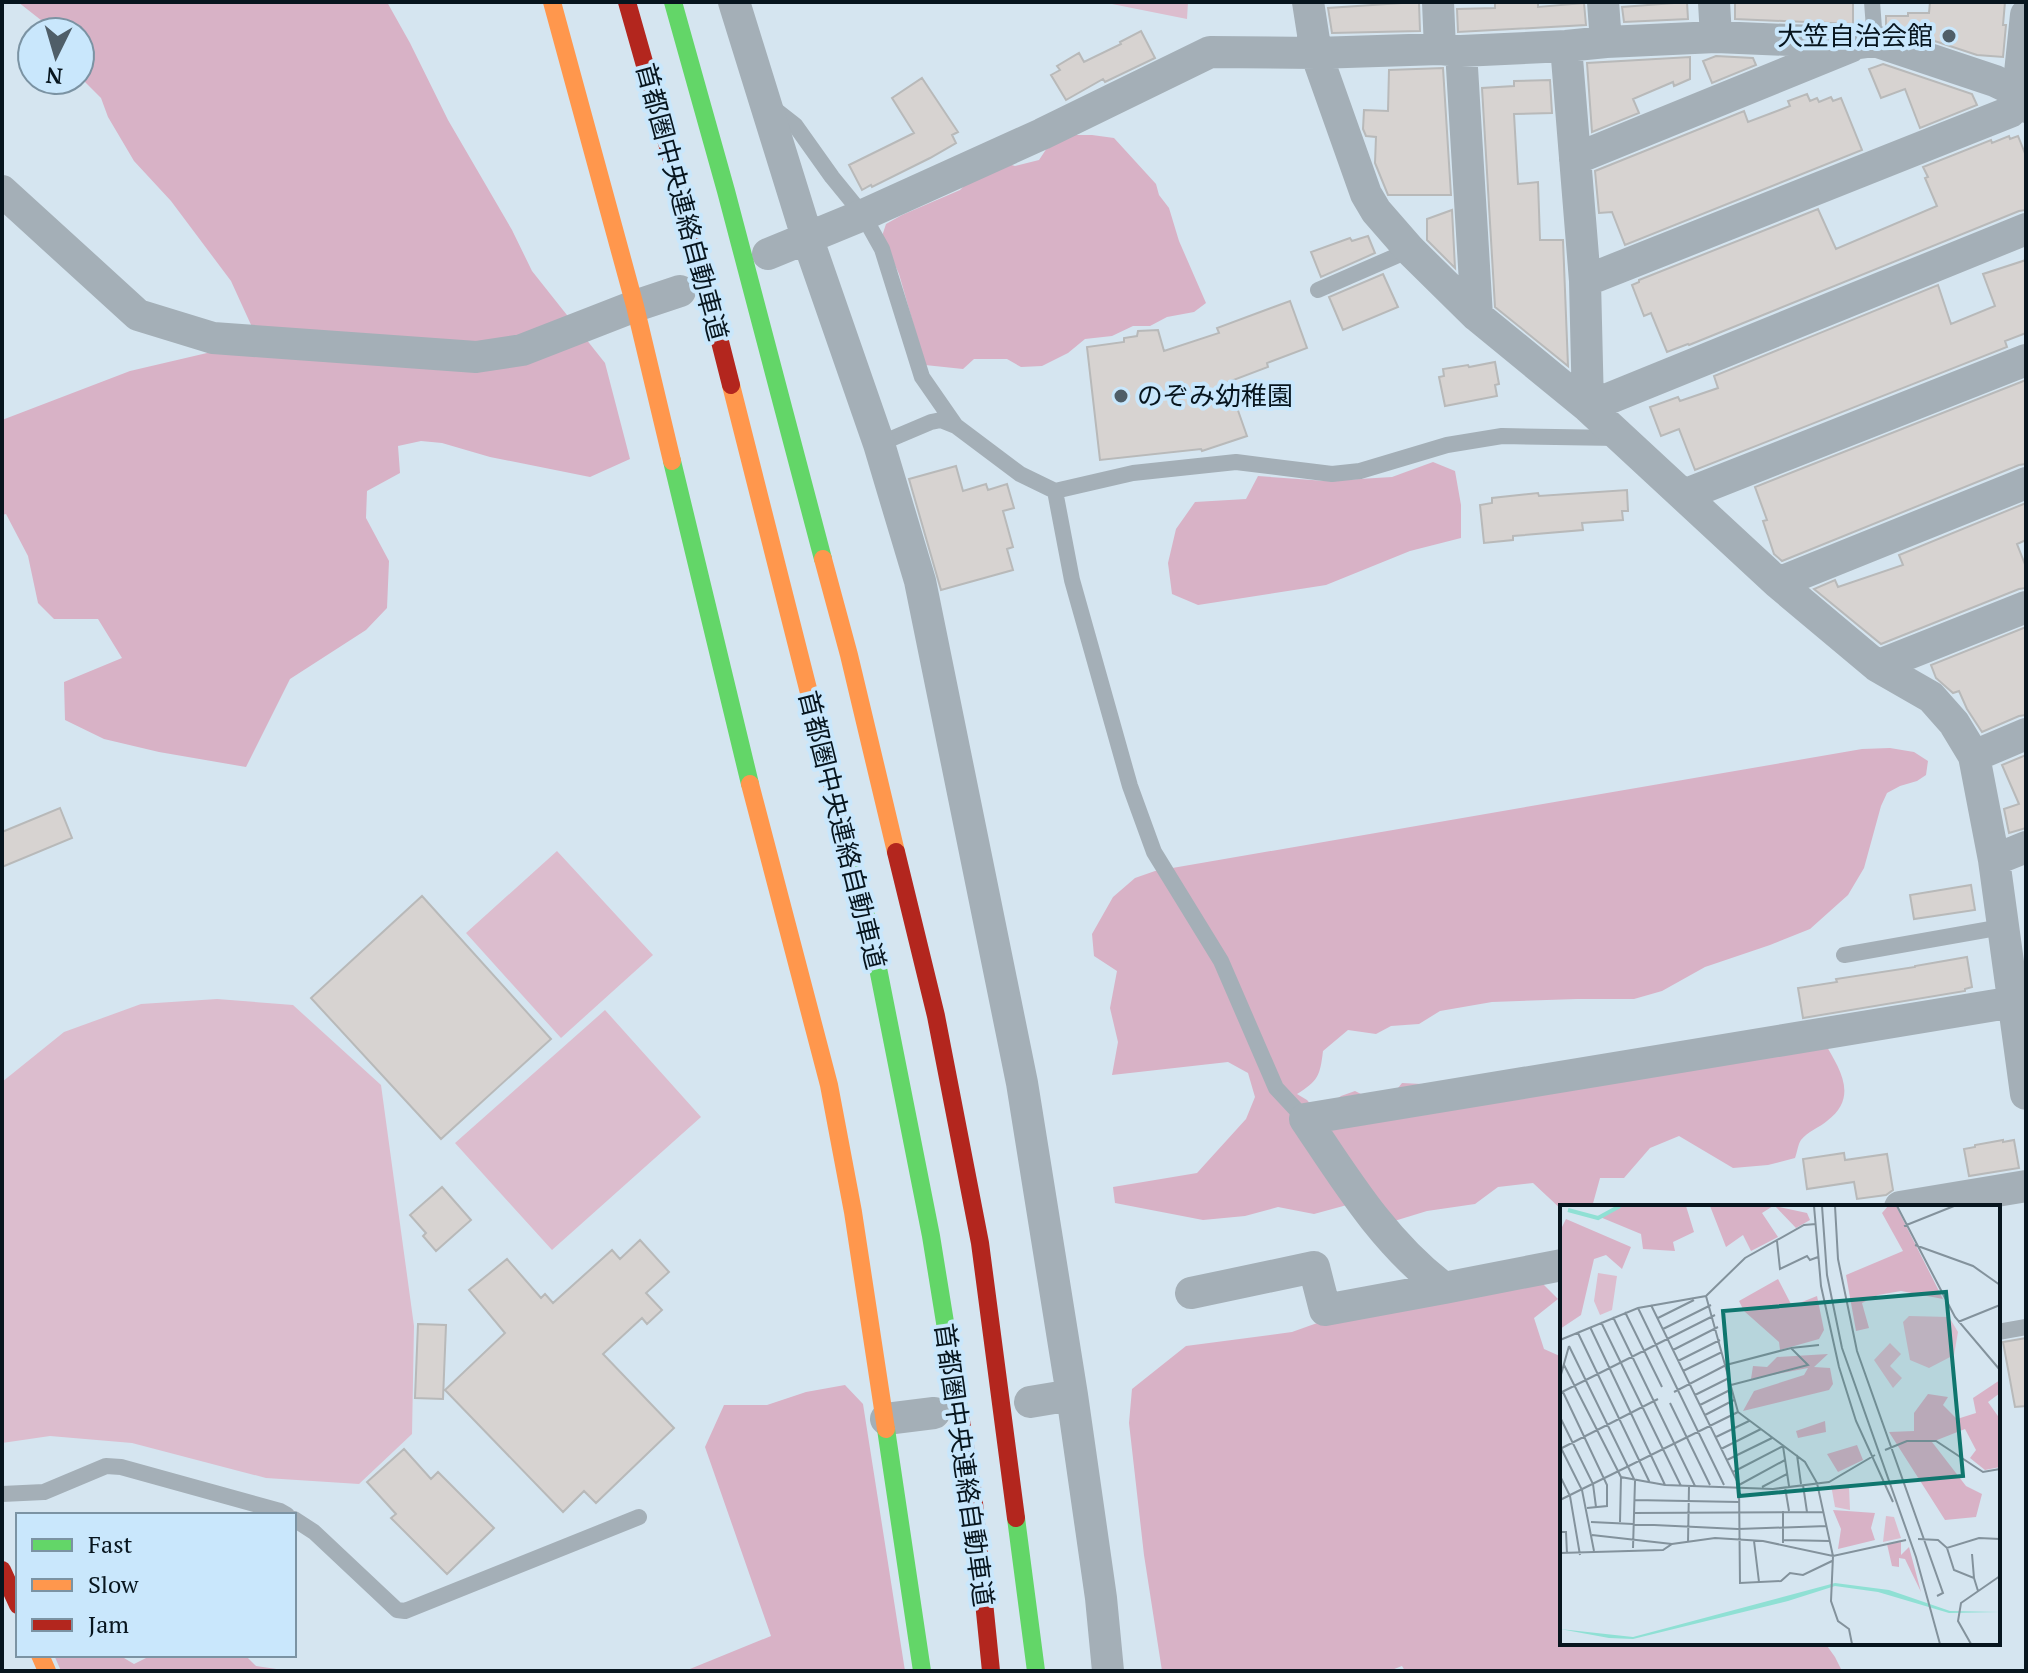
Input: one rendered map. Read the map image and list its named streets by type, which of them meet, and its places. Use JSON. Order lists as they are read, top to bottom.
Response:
{
  "streets": {
    "main road": ["首都圏中央連絡自動車道"]
  },
  "places": ["大笠自治会館", "のぞみ幼稚園"],
  "legend": ["Fast", "Slow", "Jam"],
  "north": "bottom"
}
